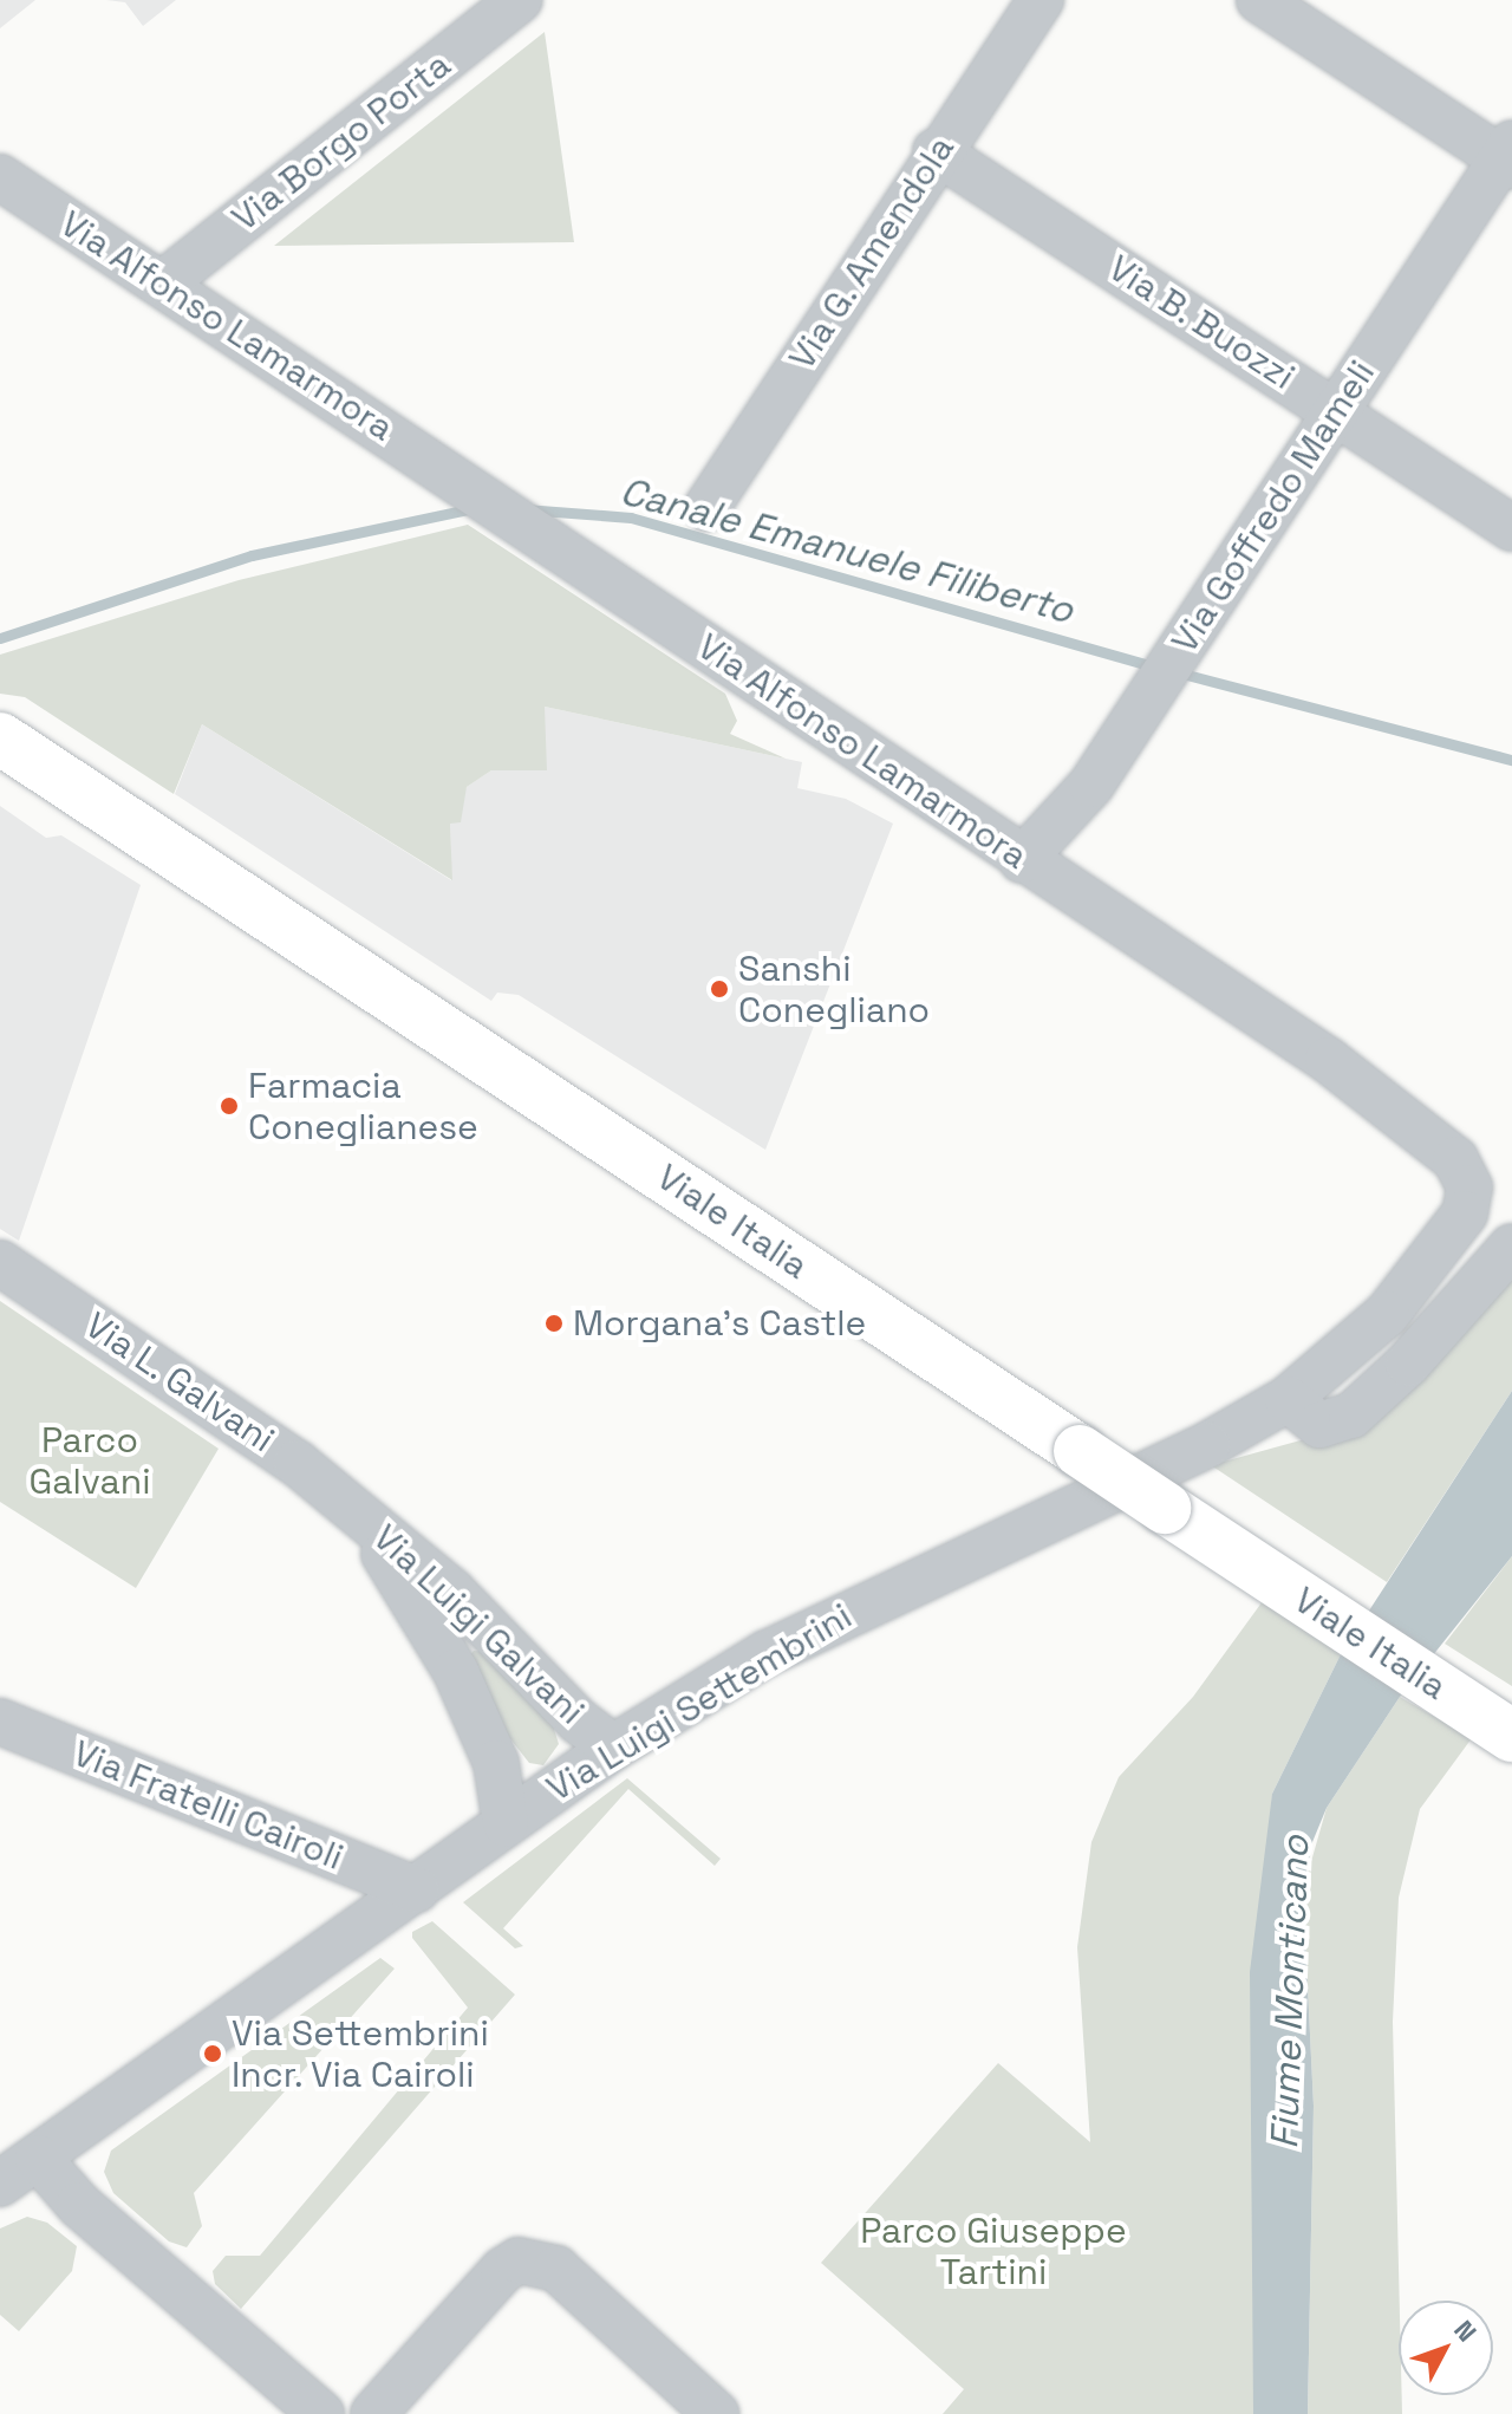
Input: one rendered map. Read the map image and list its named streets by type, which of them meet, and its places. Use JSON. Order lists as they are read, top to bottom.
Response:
{
  "streets": {
    "main road": ["Viale Italia"],
    "street": [
      "Via Borgo Porta",
      "Via G. Amendola",
      "Via B. Buozzi",
      "Via Alfonso Lamarmora",
      "Via Goffredo Mameli",
      "Via L. Galvani",
      "Via Luigi Galvani",
      "Via Luigi Settembrini",
      "Via Fratelli Cairoli"
    ]
  },
  "crossings": [
    ["Via Borgo Porta", "Via Alfonso Lamarmora"],
    ["Via G. Amendola", "Via B. Buozzi"],
    ["Via B. Buozzi", "Via Goffredo Mameli"],
    ["Via Alfonso Lamarmora", "Via Goffredo Mameli"],
    ["Via Alfonso Lamarmora", "Via Luigi Settembrini"],
    ["Via L. Galvani", "Via Luigi Galvani"],
    ["Via Luigi Galvani", "Via Luigi Settembrini"],
    ["Via Luigi Settembrini", "Via Fratelli Cairoli"]
  ],
  "water": ["Canale Emanuele Filiberto", "Fiume Monticano"],
  "parks": ["Parco Galvani", "Parco Giuseppe Tartini"],
  "places": [
    "Sanshi Conegliano",
    "Farmacia Coneglianese",
    "Morgana's Castle",
    "Via Settembrini Incr. Via Cairoli"
  ],
  "north": "top right"
}
